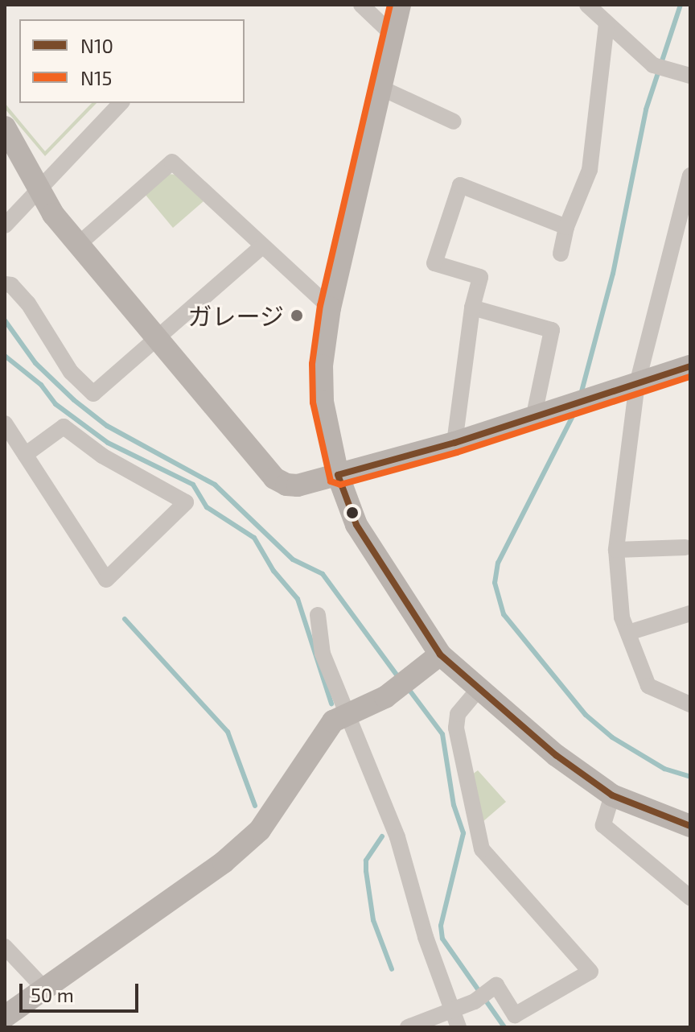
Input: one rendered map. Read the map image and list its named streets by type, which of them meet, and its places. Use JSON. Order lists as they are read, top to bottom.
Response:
{
  "places": ["ガレージ"],
  "lines": ["transit line N15", "transit line N10"],
  "legend": ["N10", "N15"],
  "scale_bar": "50 m"
}
